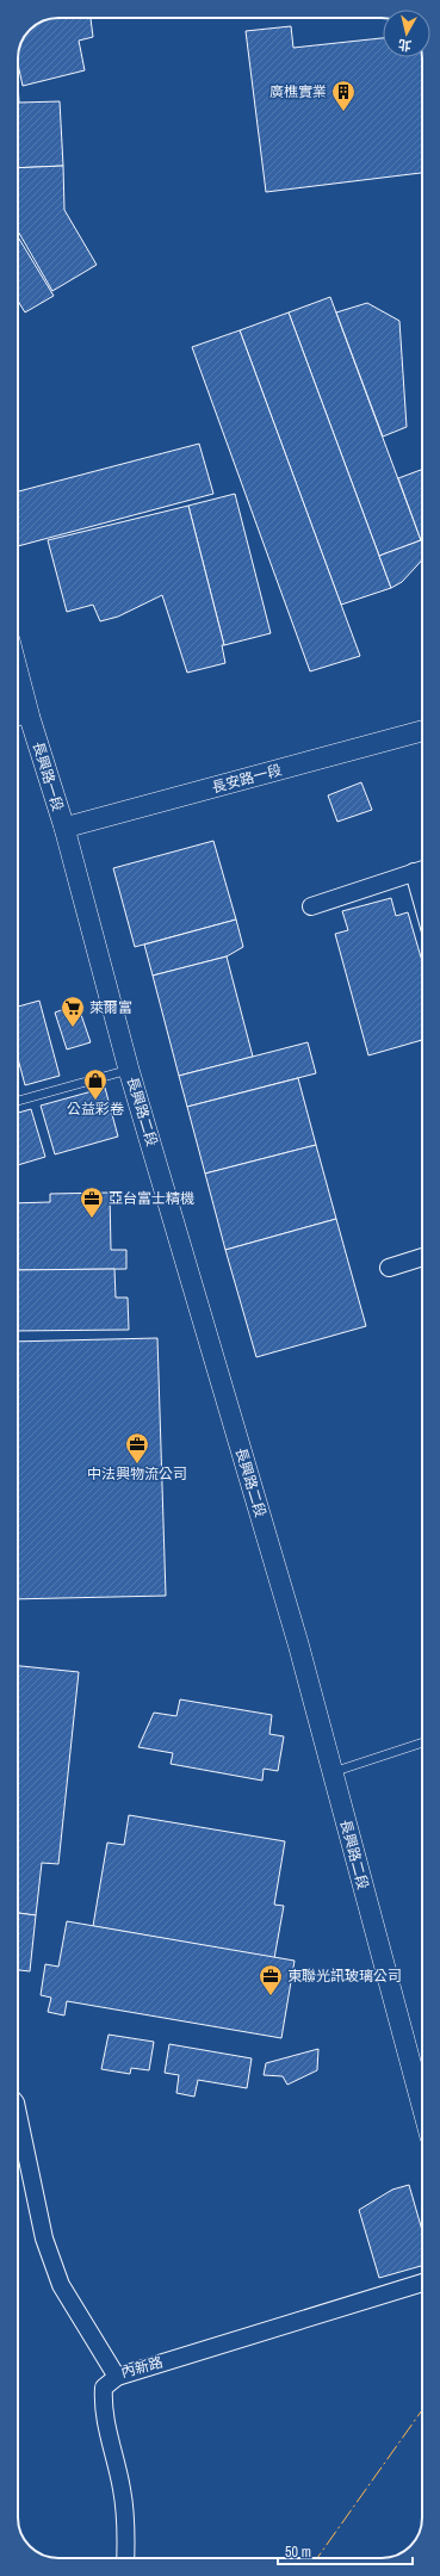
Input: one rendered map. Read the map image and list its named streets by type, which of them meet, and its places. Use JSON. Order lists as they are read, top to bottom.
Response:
{
  "streets": {
    "street": [
      "長興路一段",
      "長安路一段",
      "長興路二段",
      "內新路"
    ]
  },
  "crossings": [
    ["長興路一段", "長安路一段"],
    ["長興路一段", "長興路二段"],
    ["長安路一段", "長興路二段"]
  ],
  "places": {
    "building": ["廣樵實業"],
    "supermarket": ["萊爾富"],
    "shop": ["公益彩卷"],
    "office": ["亞台富士精機", "中法興物流公司", "東聯光訊玻璃公司"]
  },
  "scale_bar": "50 m",
  "north": "bottom"
}
